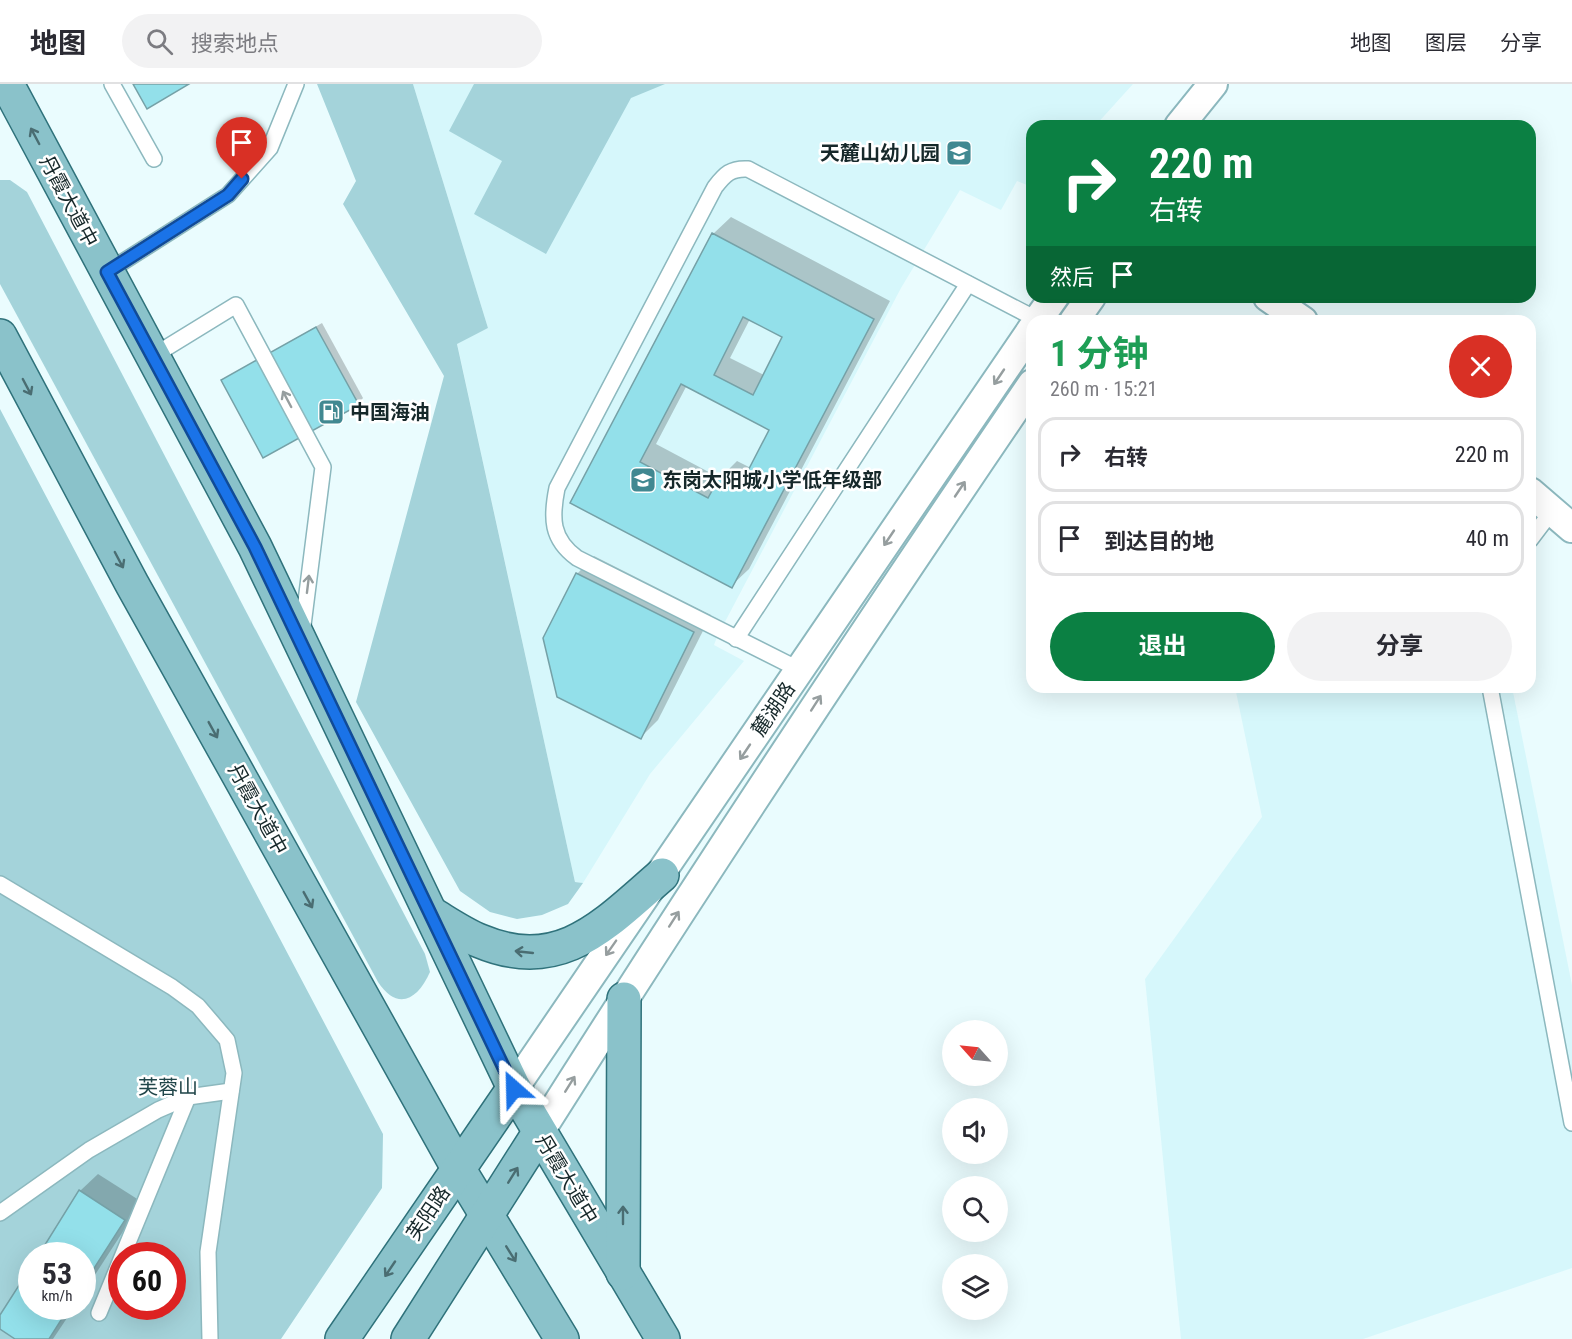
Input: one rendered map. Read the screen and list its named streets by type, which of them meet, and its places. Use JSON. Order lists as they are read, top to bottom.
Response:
{
  "streets": {
    "main road": ["丹霞大道中", "芙阳路"],
    "street": ["麓湖路"]
  },
  "crossings": [
    ["丹霞大道中", "麓湖路"],
    ["丹霞大道中", "芙阳路"],
    ["麓湖路", "芙阳路"]
  ],
  "parks": ["芙蓉山"],
  "places": {
    "school or university": ["天麓山幼儿园", "东岗太阳城小学低年级部"],
    "fuel station": ["中国海油"]
  },
  "north": "top left",
  "page": {
    "header": "地图",
    "search": "搜索地点",
    "nav": ["地图", "图层", "分享"],
    "turn": ["220 m", "右转"],
    "then": "然后",
    "heading": ["1 分钟", "260 m · 15:21"],
    "list": [
      {
        "name": "右转",
        "value": "220 m"
      },
      {
        "name": "到达目的地",
        "value": "40 m"
      }
    ],
    "buttons": ["退出", "分享"],
    "speed": "53 km/h",
    "limit": "60"
  }
}
